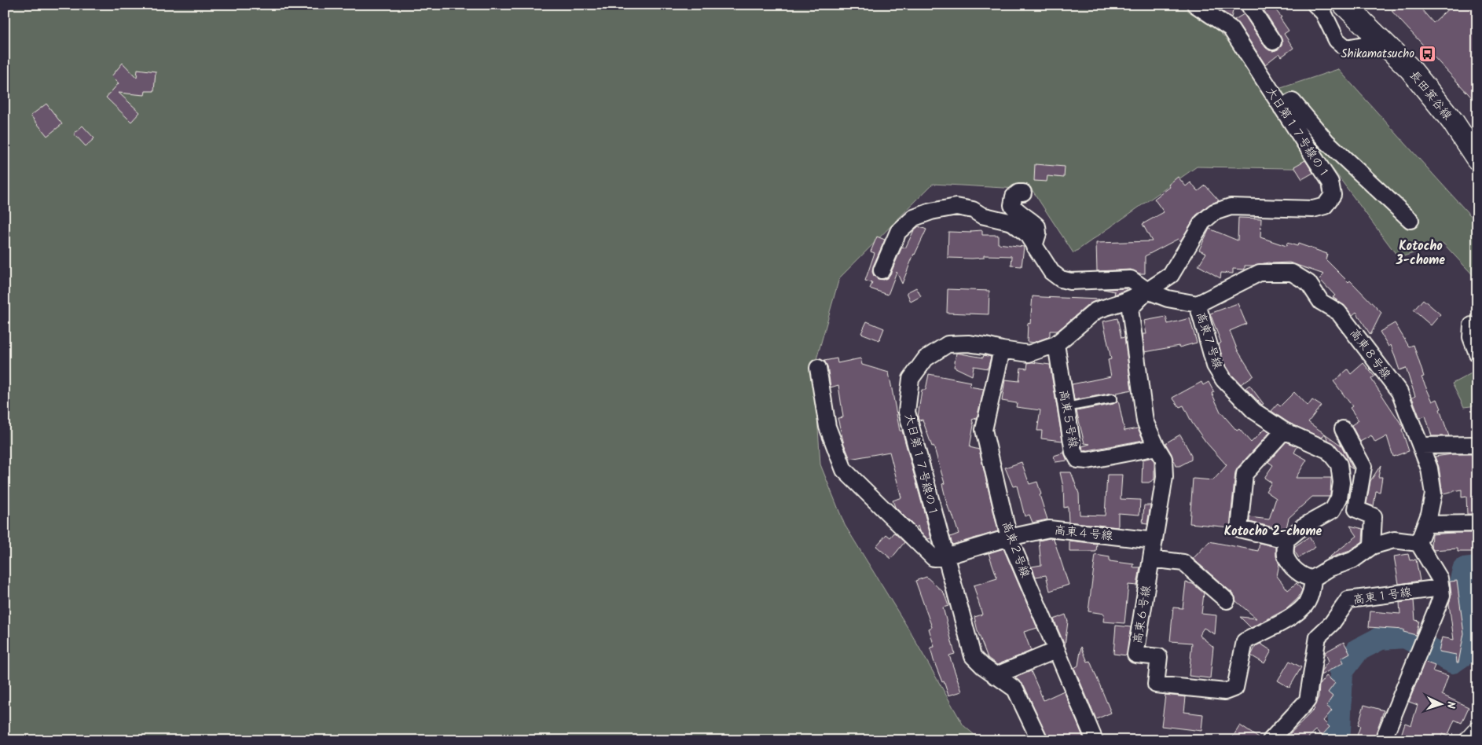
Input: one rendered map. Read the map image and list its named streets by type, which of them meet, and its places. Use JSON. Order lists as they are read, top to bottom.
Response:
{
  "streets": {
    "street": [
      "長田箕谷線",
      "大日第１７号線の１",
      "高東７号線",
      "高東８号線",
      "高東５号線",
      "高東４号線",
      "高東２号線",
      "高東１号線",
      "高東６号線"
    ]
  },
  "crossings": [
    ["大日第１７号線の１", "高東５号線"],
    ["大日第１７号線の１", "高東４号線"],
    ["大日第１７号線の１", "高東２号線"],
    ["大日第１７号線の１", "高東６号線"],
    ["高東７号線", "高東８号線"],
    ["高東５号線", "高東６号線"],
    ["高東４号線", "高東２号線"],
    ["高東４号線", "高東６号線"]
  ],
  "districts": ["Kotocho 3-chome", "Kotocho 2-chome"],
  "places": {
    "bus stop": ["Shikamatsucho"]
  },
  "north": "right"
}
